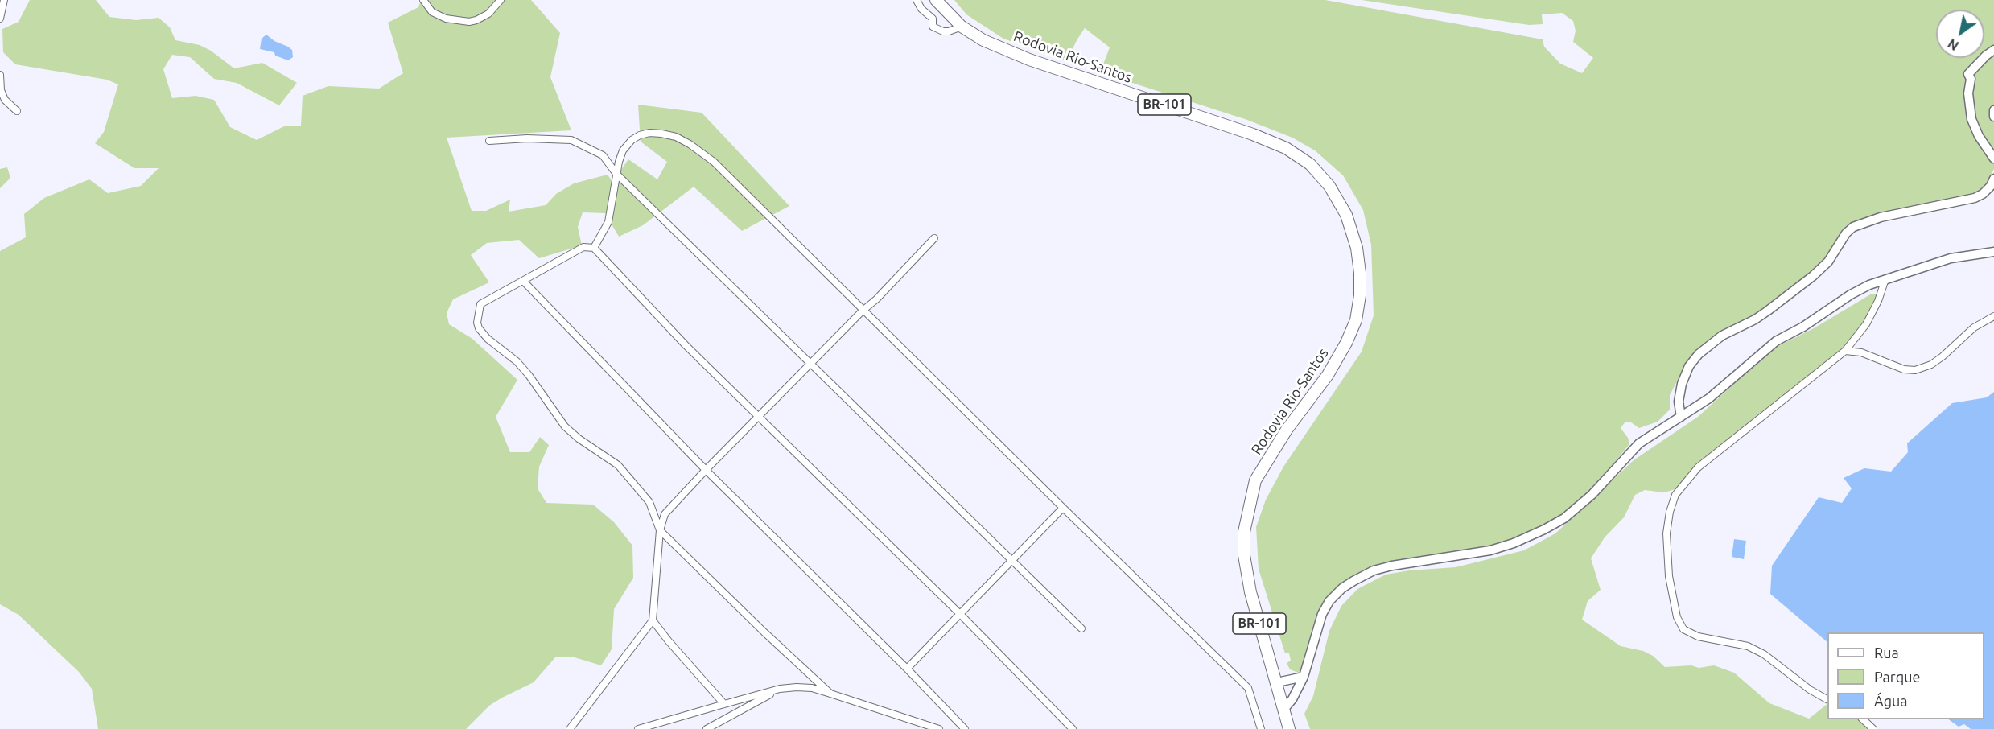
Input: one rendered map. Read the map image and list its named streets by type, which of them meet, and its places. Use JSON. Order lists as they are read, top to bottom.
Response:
{
  "streets": {
    "highway": ["Rodovia Rio-Santos", "BR-101"]
  },
  "legend": ["Rua", "Parque", "Água"],
  "north": "bottom left"
}
